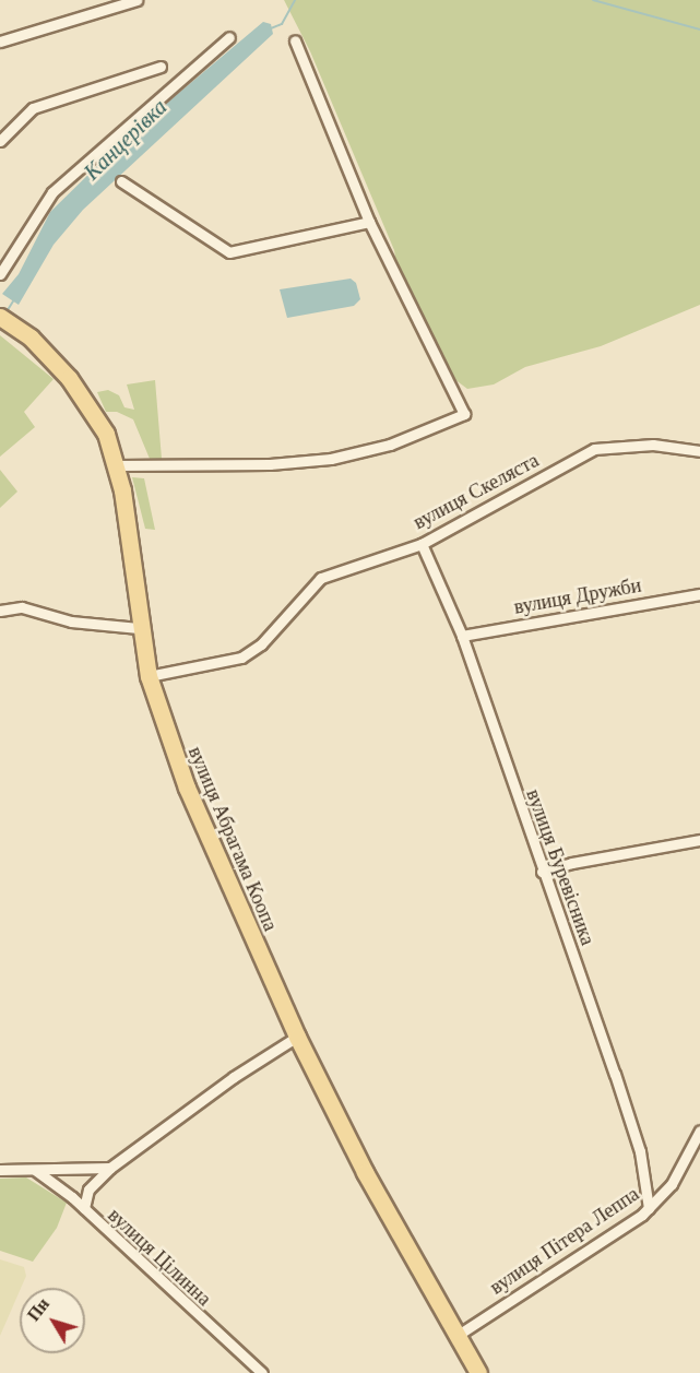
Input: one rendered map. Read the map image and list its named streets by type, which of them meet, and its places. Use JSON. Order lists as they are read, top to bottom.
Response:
{
  "streets": {
    "main road": ["вулиця Абрагама Коопа"],
    "street": [
      "вулиця Скеляста",
      "вулиця Дружби",
      "вулиця Буревісника",
      "вулиця Пітера Леппа",
      "вулиця Цілинна"
    ]
  },
  "crossings": [
    ["вулиця Скеляста", "вулиця Абрагама Коопа"],
    ["вулиця Скеляста", "вулиця Буревісника"],
    ["вулиця Дружби", "вулиця Буревісника"],
    ["вулиця Абрагама Коопа", "вулиця Пітера Леппа"],
    ["вулиця Буревісника", "вулиця Пітера Леппа"]
  ],
  "water": ["Канцерівка"],
  "north": "top left"
}
